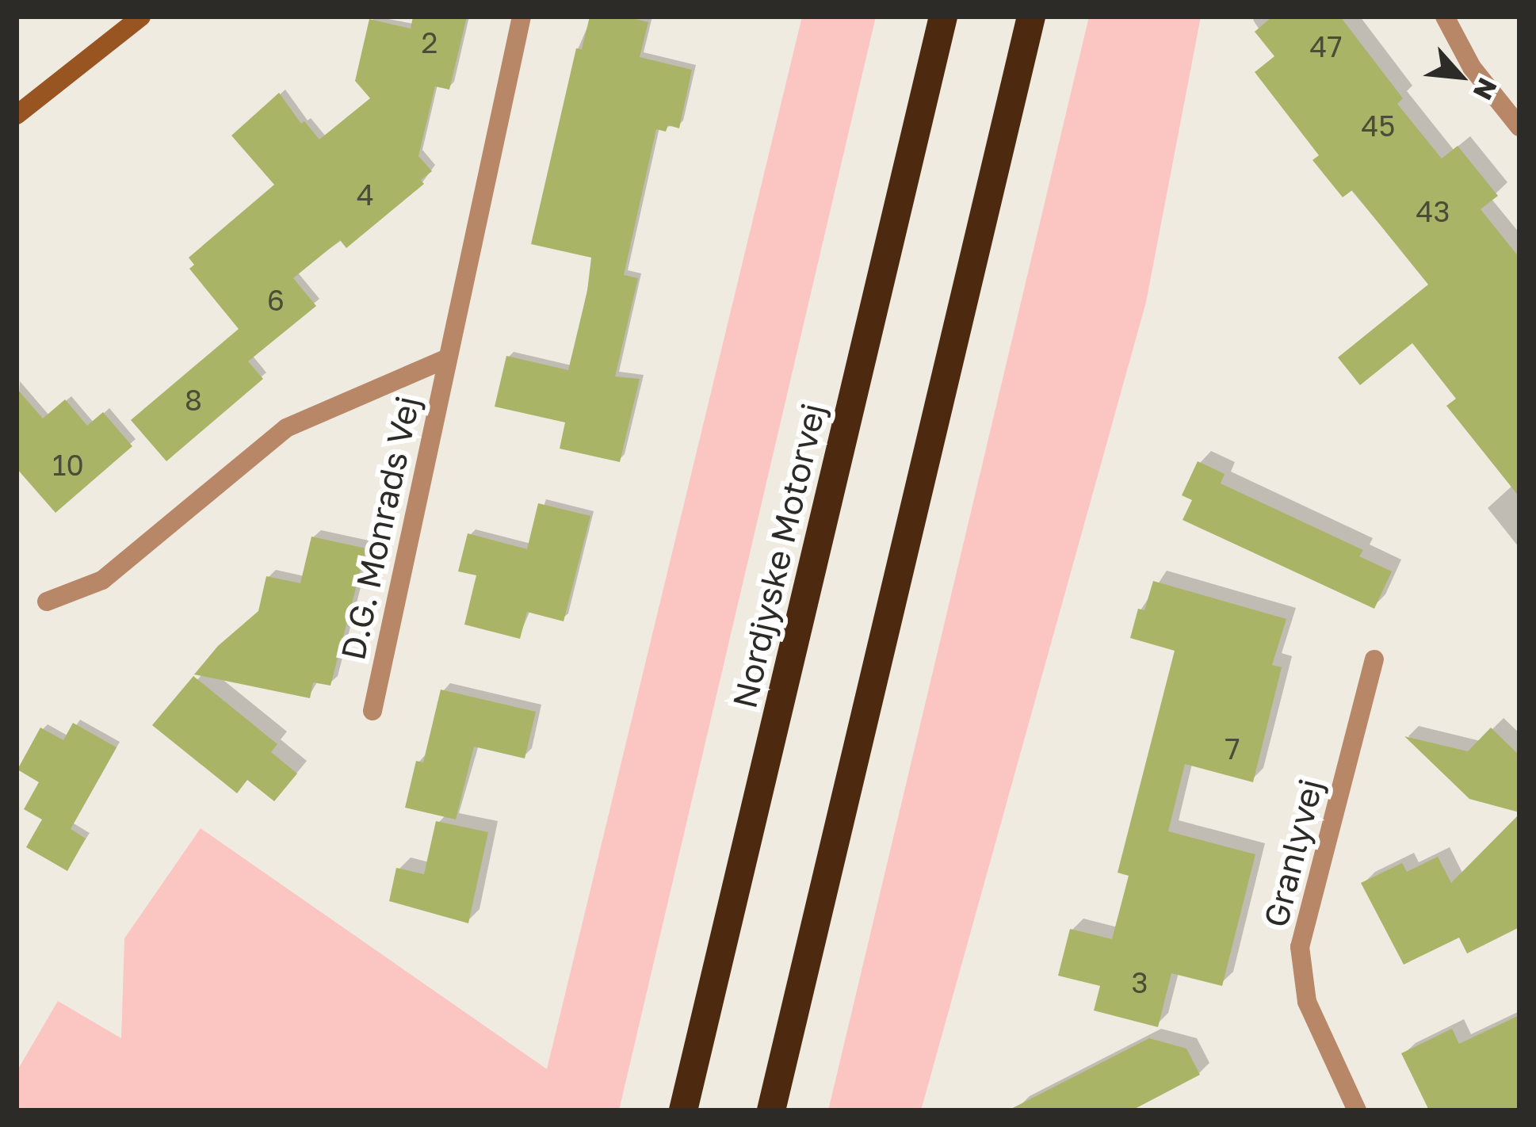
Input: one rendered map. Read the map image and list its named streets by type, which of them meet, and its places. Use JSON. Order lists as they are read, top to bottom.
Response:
{
  "streets": {
    "highway": ["Nordjyske Motorvej"],
    "street": ["D.G. Monrads Vej", "Granlyvej"]
  },
  "house_numbers": [
    "2",
    "47",
    "45",
    "4",
    "43",
    "6",
    "8",
    "10",
    "7",
    "3"
  ],
  "north": "bottom right"
}
